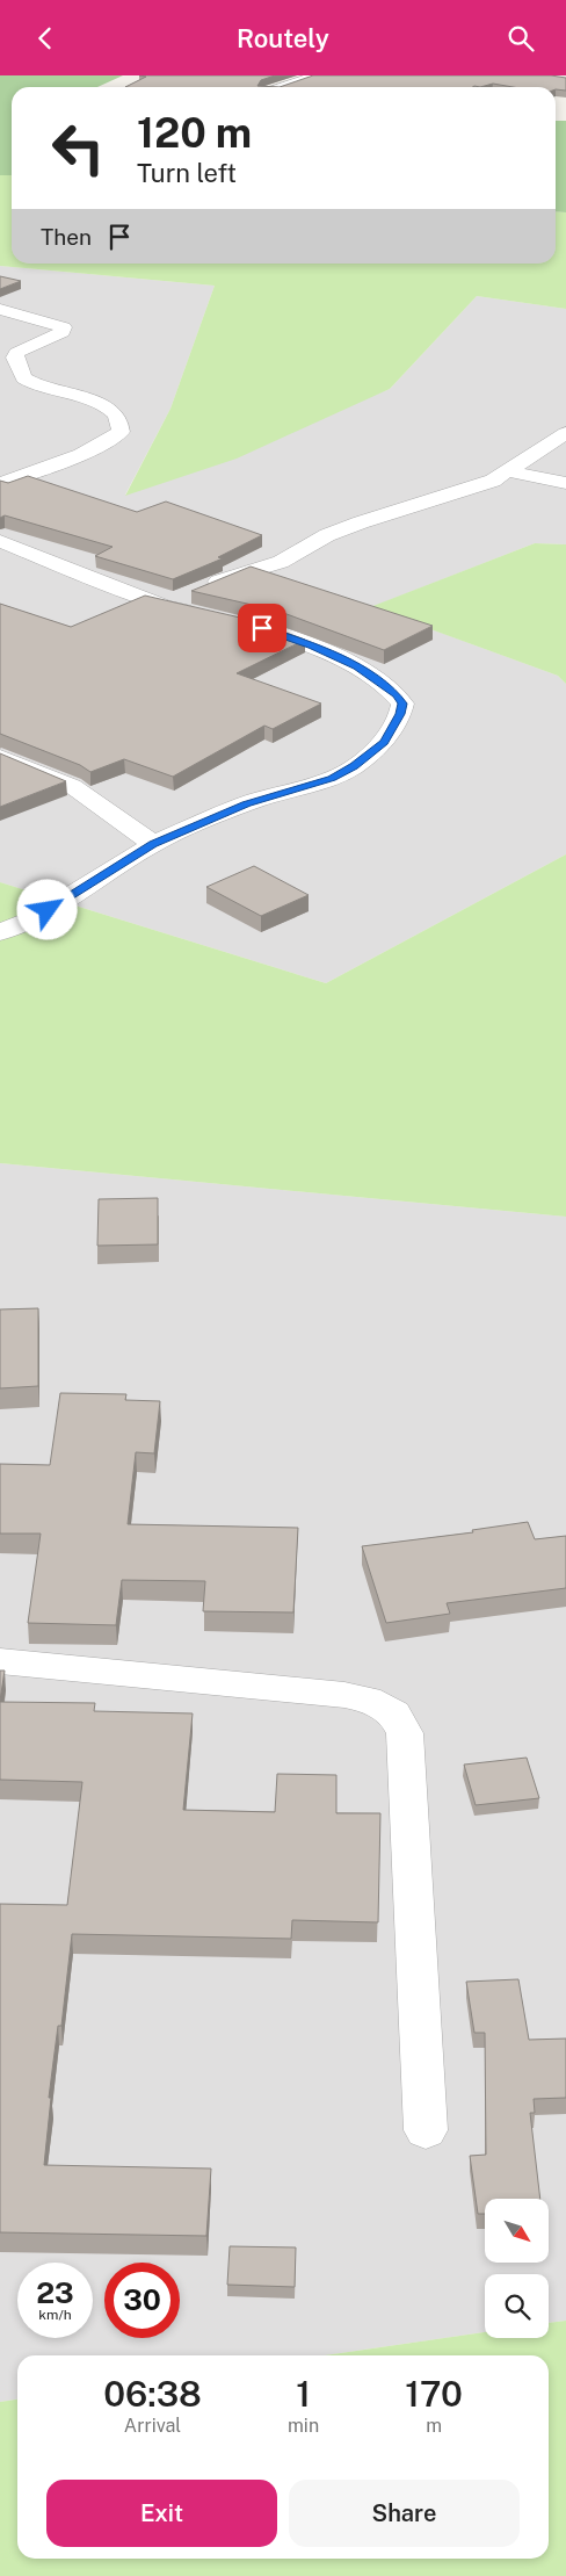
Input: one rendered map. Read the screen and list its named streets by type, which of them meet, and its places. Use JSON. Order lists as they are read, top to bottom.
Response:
{
  "north": "bottom right",
  "page": {
    "header": "Routely",
    "turn": ["120 m", "Turn left"],
    "then": "Then",
    "speed": "23 km/h",
    "limit": "30",
    "eta": [
      "06:38",
      "Arrival",
      "1",
      "min",
      "170",
      "m"
    ],
    "buttons": ["Exit", "Share"]
  }
}
